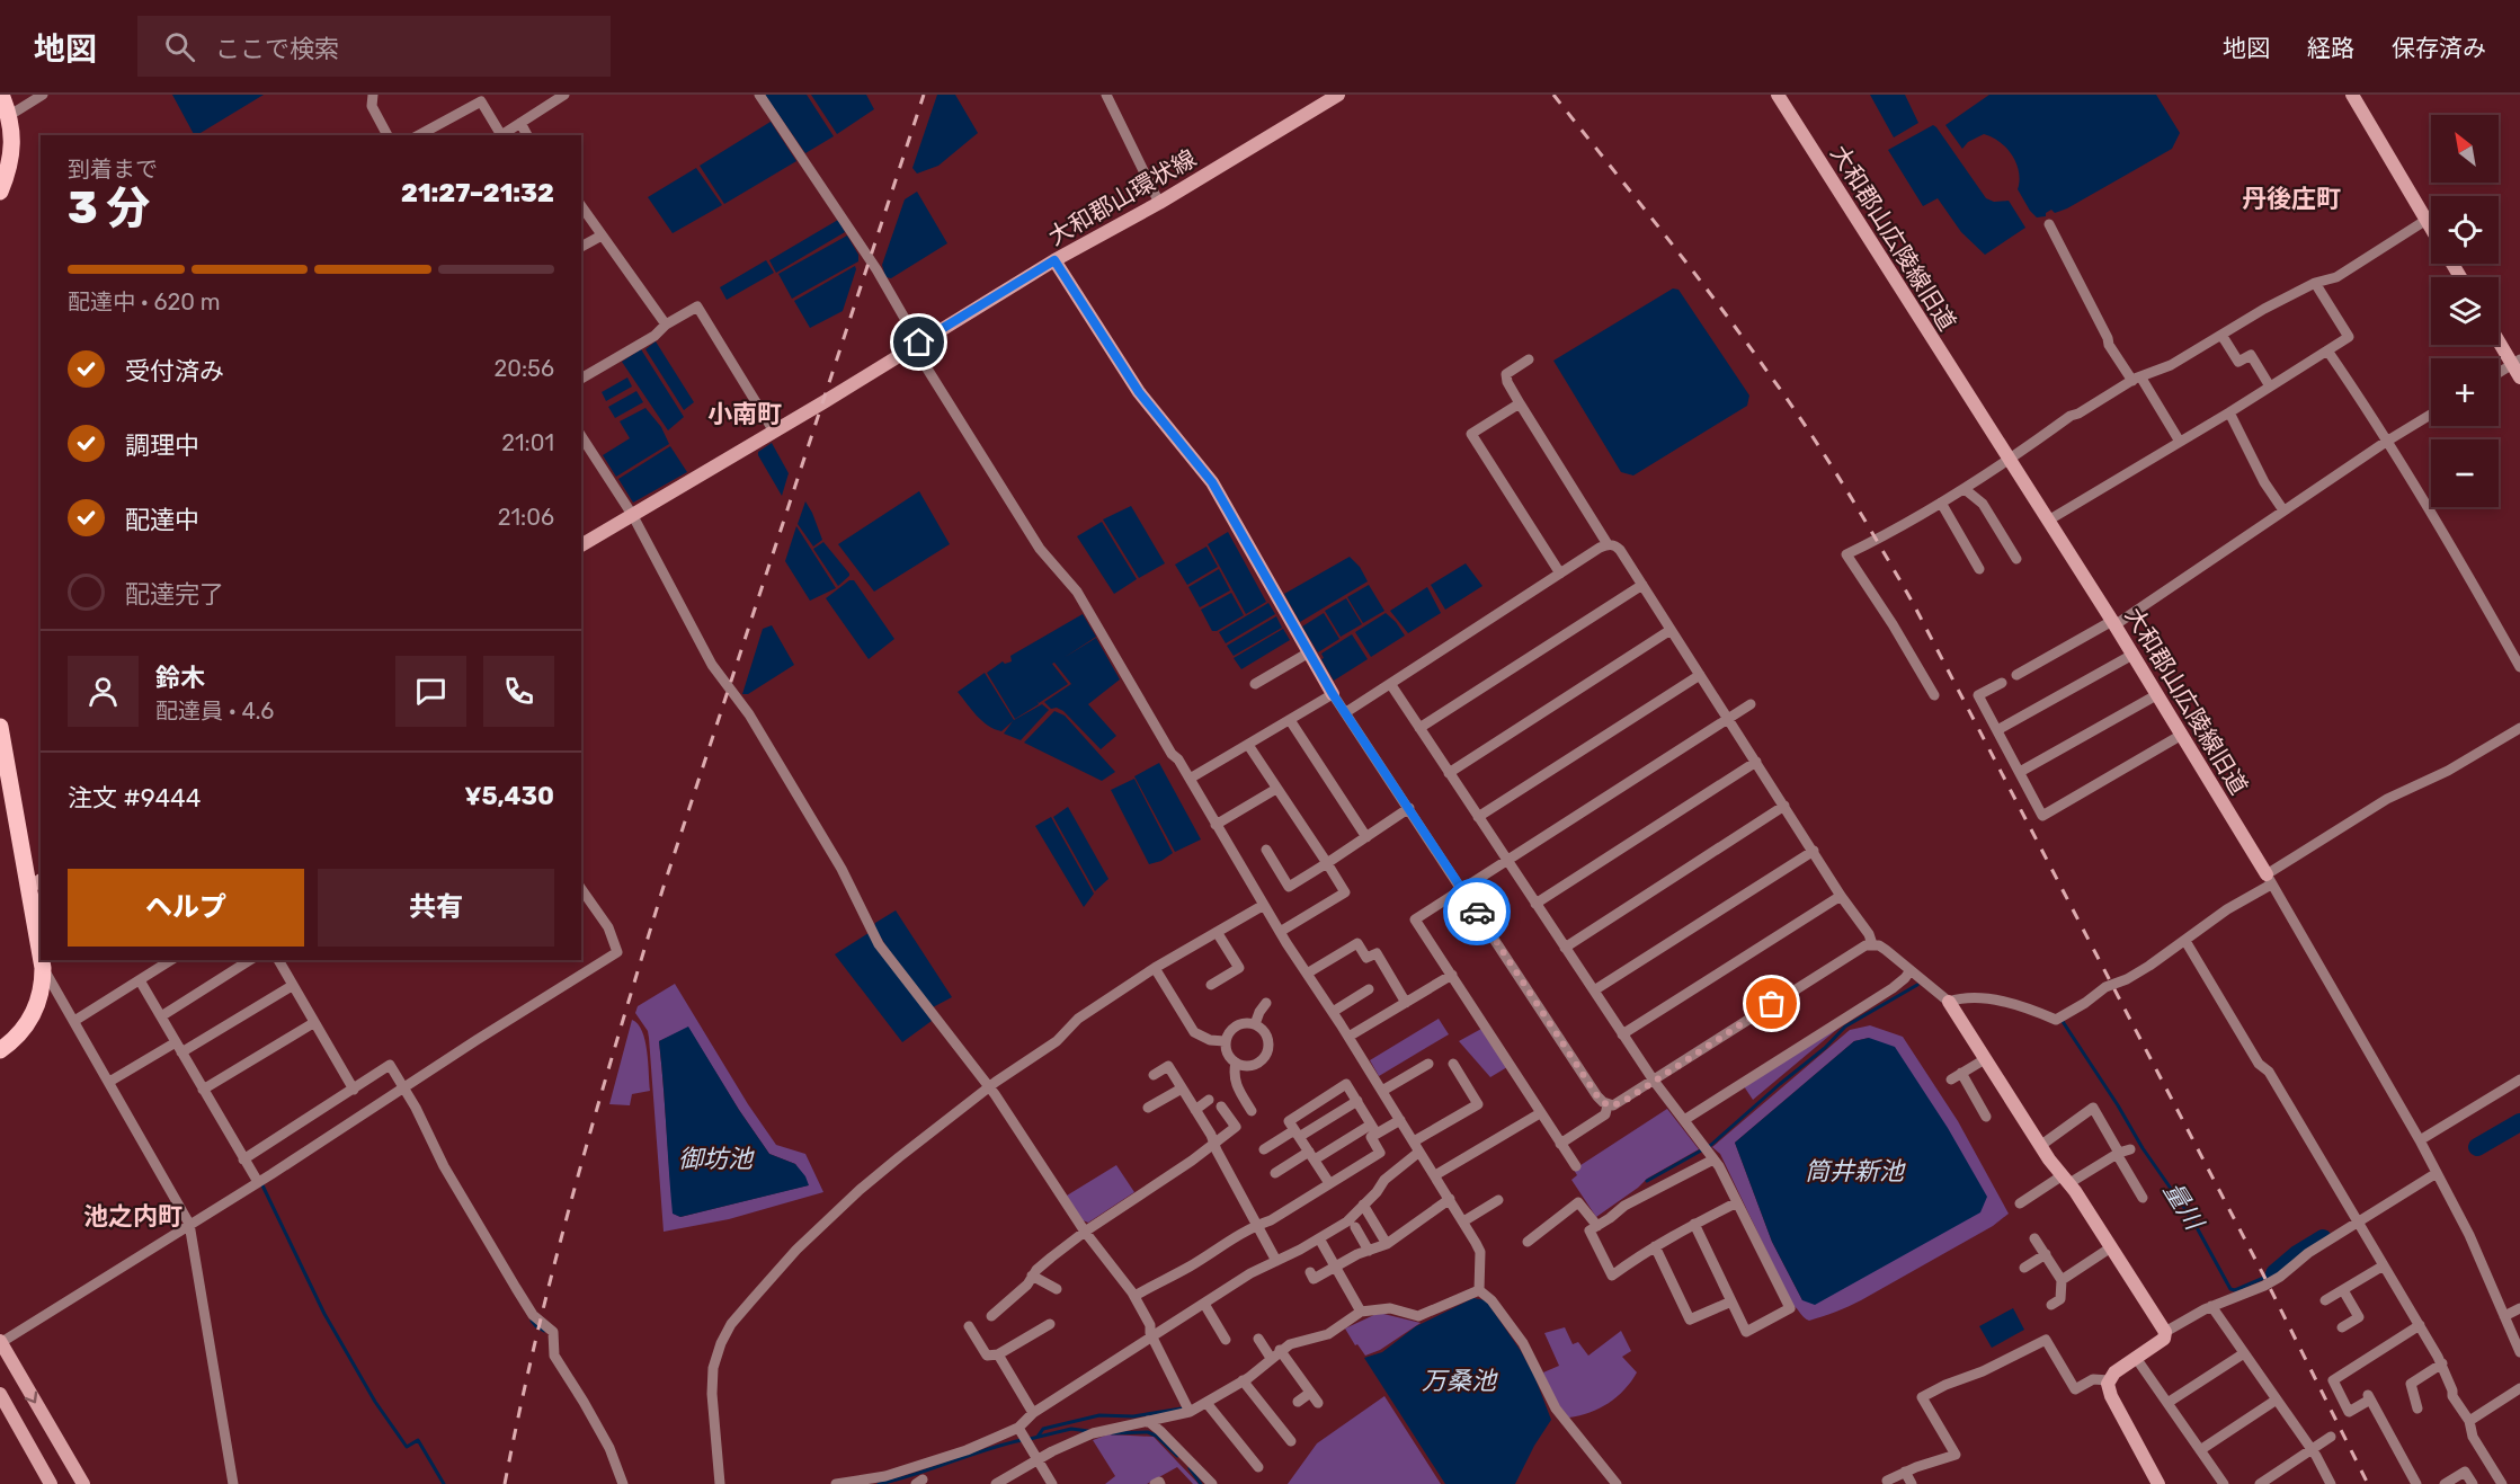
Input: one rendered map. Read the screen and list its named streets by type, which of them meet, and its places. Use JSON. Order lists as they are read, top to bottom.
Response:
{
  "streets": {
    "street": ["大和郡山環状線", "大和郡山広陵線旧道"]
  },
  "districts": ["丹後庄町", "小南町", "池之内町"],
  "water": [
    "御坊池",
    "筒井新池",
    "量川",
    "万桑池"
  ],
  "north": "top left",
  "page": {
    "header": "地図",
    "search": "ここで検索",
    "nav": ["地図", "経路", "保存済み"],
    "map_buttons": ["+", "−"],
    "heading": ["3 分", "到着まで", "21:27–21:32"],
    "panel": [
      "鈴木",
      "配達員 · 4.6",
      "注文 #9444",
      "¥5,430"
    ],
    "bar": "配達中 · 620 m",
    "list": [
      ["受付済み", "20:56"],
      ["調理中", "21:01"],
      ["配達中", "21:06"],
      "配達完了"
    ],
    "buttons": ["ヘルプ", "共有"]
  }
}
